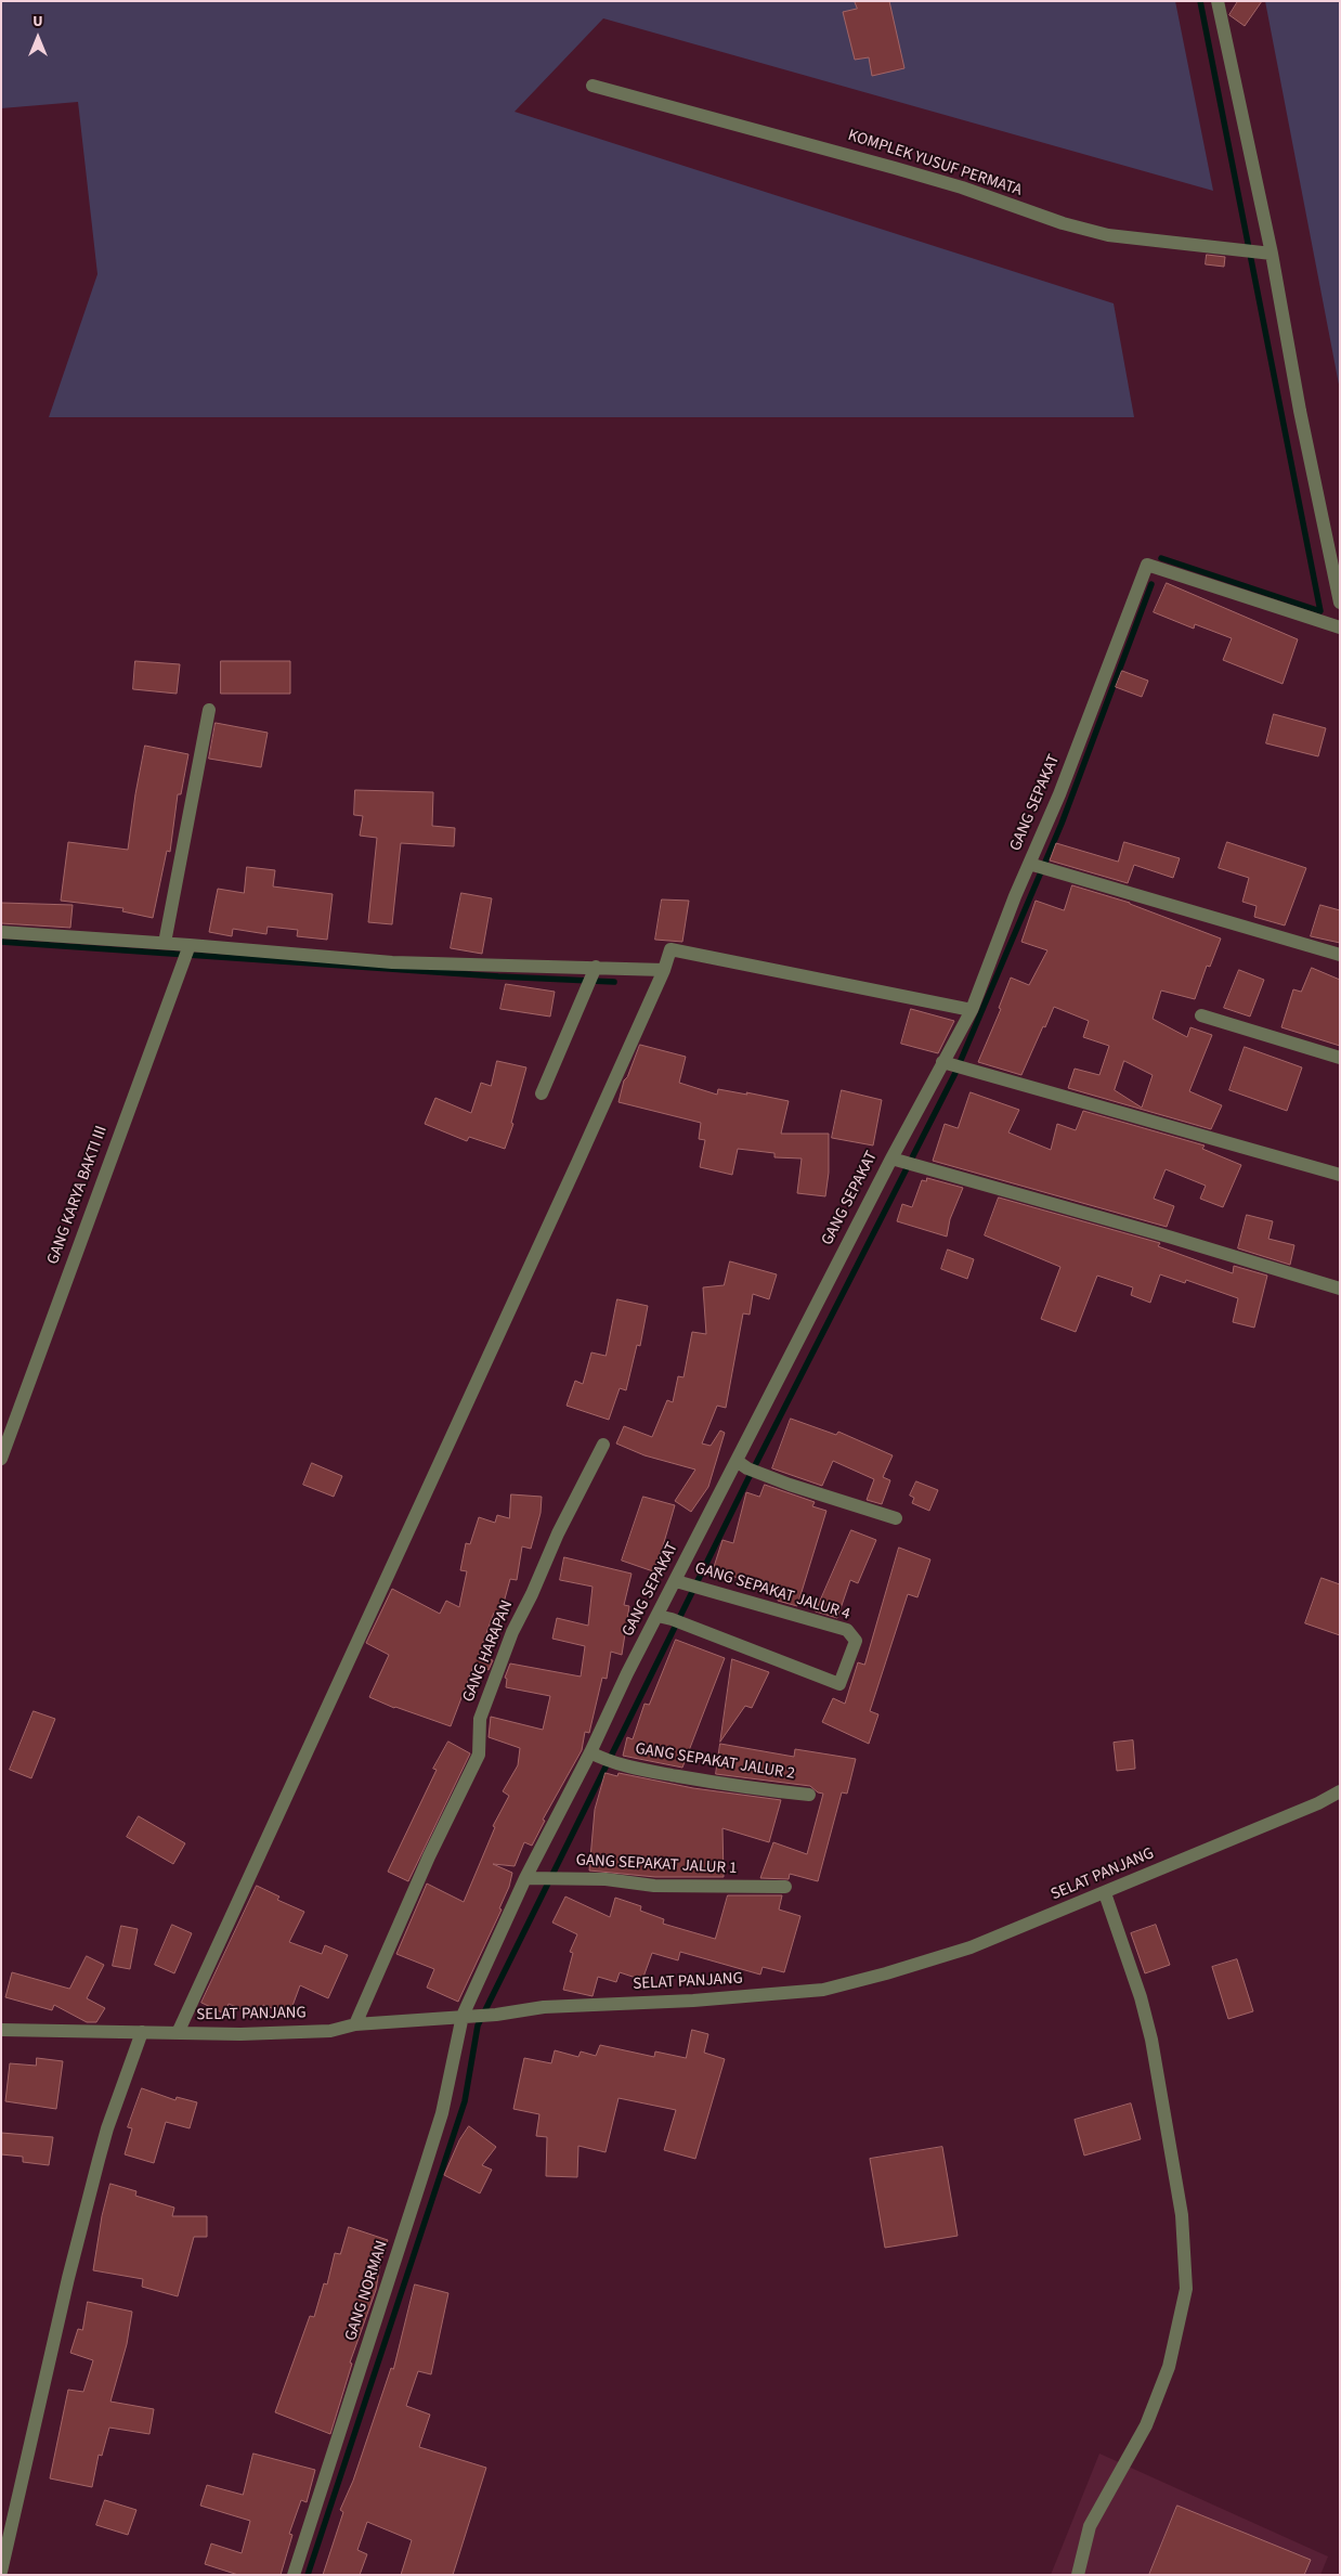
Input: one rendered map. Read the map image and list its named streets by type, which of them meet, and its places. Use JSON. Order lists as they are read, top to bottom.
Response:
{
  "streets": {
    "street": [
      "KOMPLEK YUSUF PERMATA",
      "GANG SEPAKAT",
      "GANG KARYA BAKTI III",
      "GANG SEPAKAT JALUR 4",
      "GANG HARAPAN",
      "GANG SEPAKAT JALUR 2",
      "GANG SEPAKAT JALUR 1",
      "SELAT PANJANG",
      "GANG NORMAN"
    ]
  },
  "crossings": [
    ["GANG SEPAKAT", "GANG SEPAKAT JALUR 4"],
    ["GANG SEPAKAT", "GANG SEPAKAT JALUR 2"],
    ["GANG SEPAKAT", "GANG SEPAKAT JALUR 1"],
    ["GANG SEPAKAT", "SELAT PANJANG"],
    ["GANG SEPAKAT", "GANG NORMAN"],
    ["GANG HARAPAN", "SELAT PANJANG"],
    ["SELAT PANJANG", "GANG NORMAN"]
  ],
  "north": "top"
}
